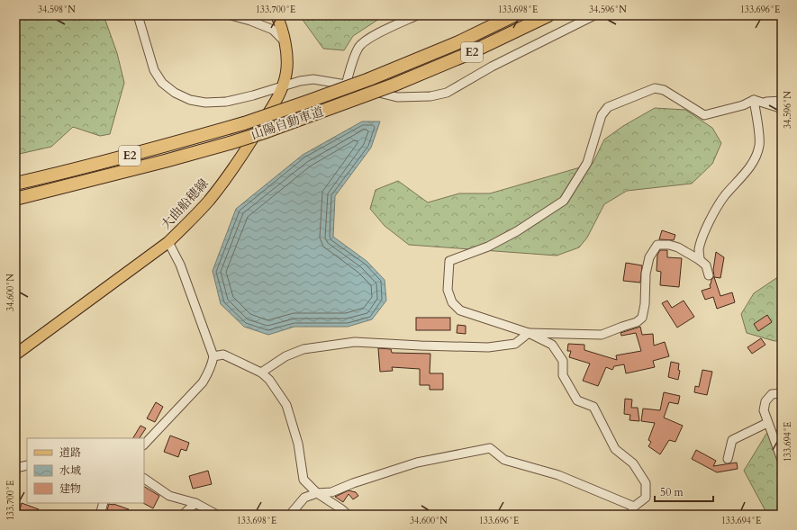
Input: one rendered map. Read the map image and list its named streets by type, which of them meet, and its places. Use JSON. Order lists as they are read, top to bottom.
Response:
{
  "streets": {
    "highway": ["E2", "山陽自動車道"],
    "main road": ["大曲船穂線"]
  },
  "legend": ["道路", "水域", "建物"],
  "scale_bar": "50 m",
  "coordinates": [
    "34.598°N",
    "133.700°E",
    "133.698°E",
    "34.596°N",
    "133.696°E",
    "34.600°N",
    "133.694°E"
  ]
}
